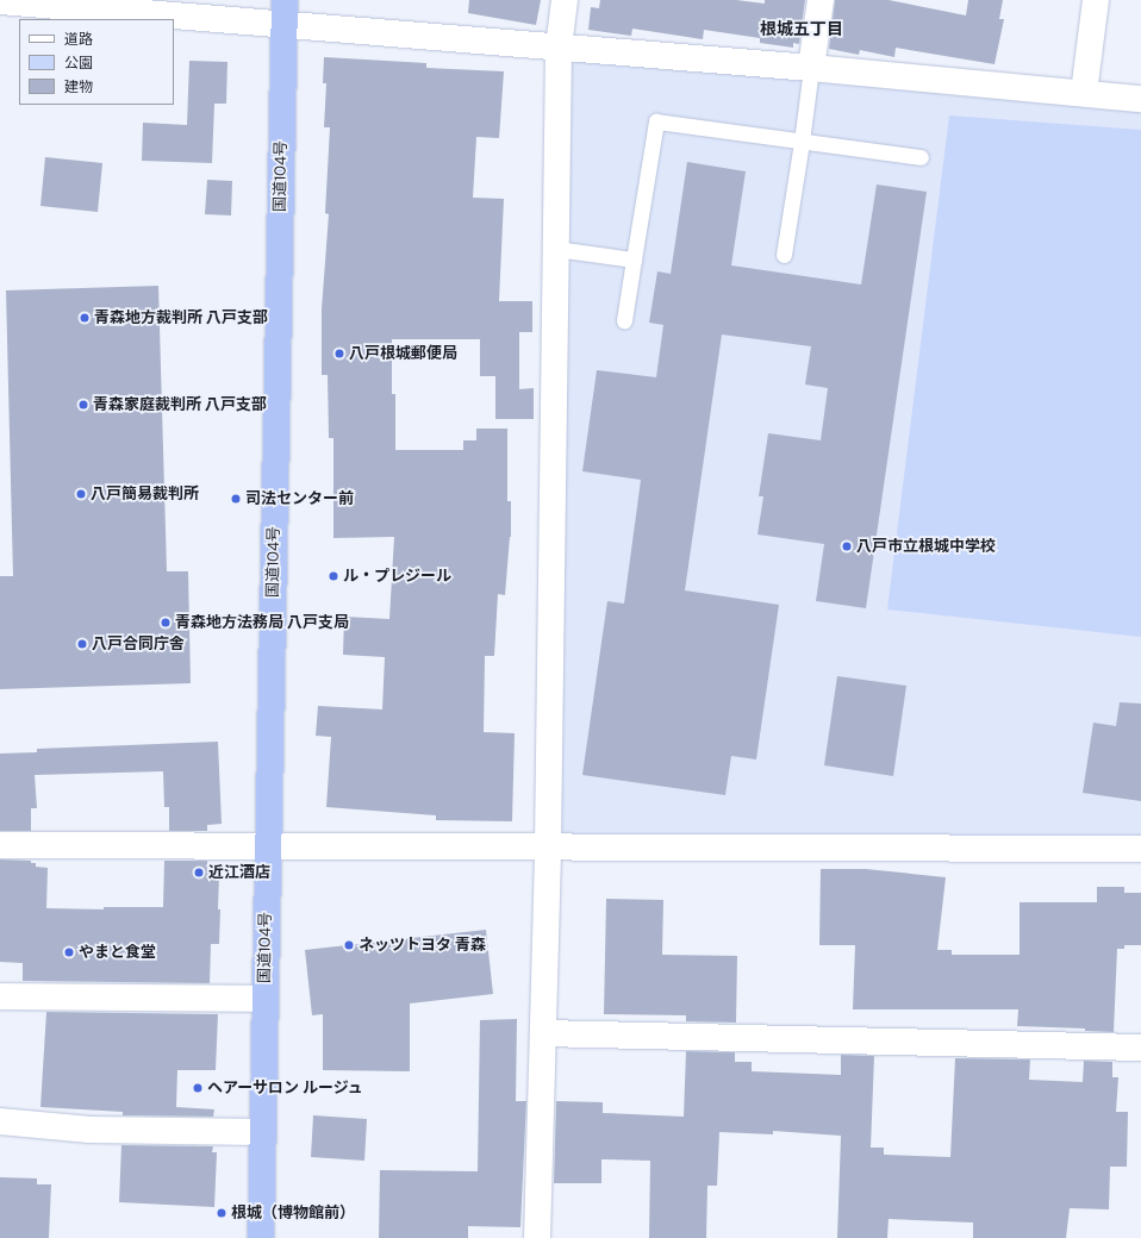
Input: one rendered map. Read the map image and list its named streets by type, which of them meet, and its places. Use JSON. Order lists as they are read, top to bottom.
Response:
{
  "streets": {
    "highway": ["国道104号"]
  },
  "districts": ["根城五丁目"],
  "places": [
    "青森地方裁判所 八戸支部",
    "八戸根城郵便局",
    "青森家庭裁判所 八戸支部",
    "八戸簡易裁判所",
    "司法センター前",
    "八戸市立根城中学校",
    "ル・プレジール",
    "青森地方法務局 八戸支局",
    "八戸合同庁舎",
    "近江酒店",
    "ネッツトヨタ 青森",
    "やまと食堂",
    "ヘアーサロン ルージュ",
    "根城（博物館前）"
  ],
  "legend": ["道路", "公園", "建物"]
}
